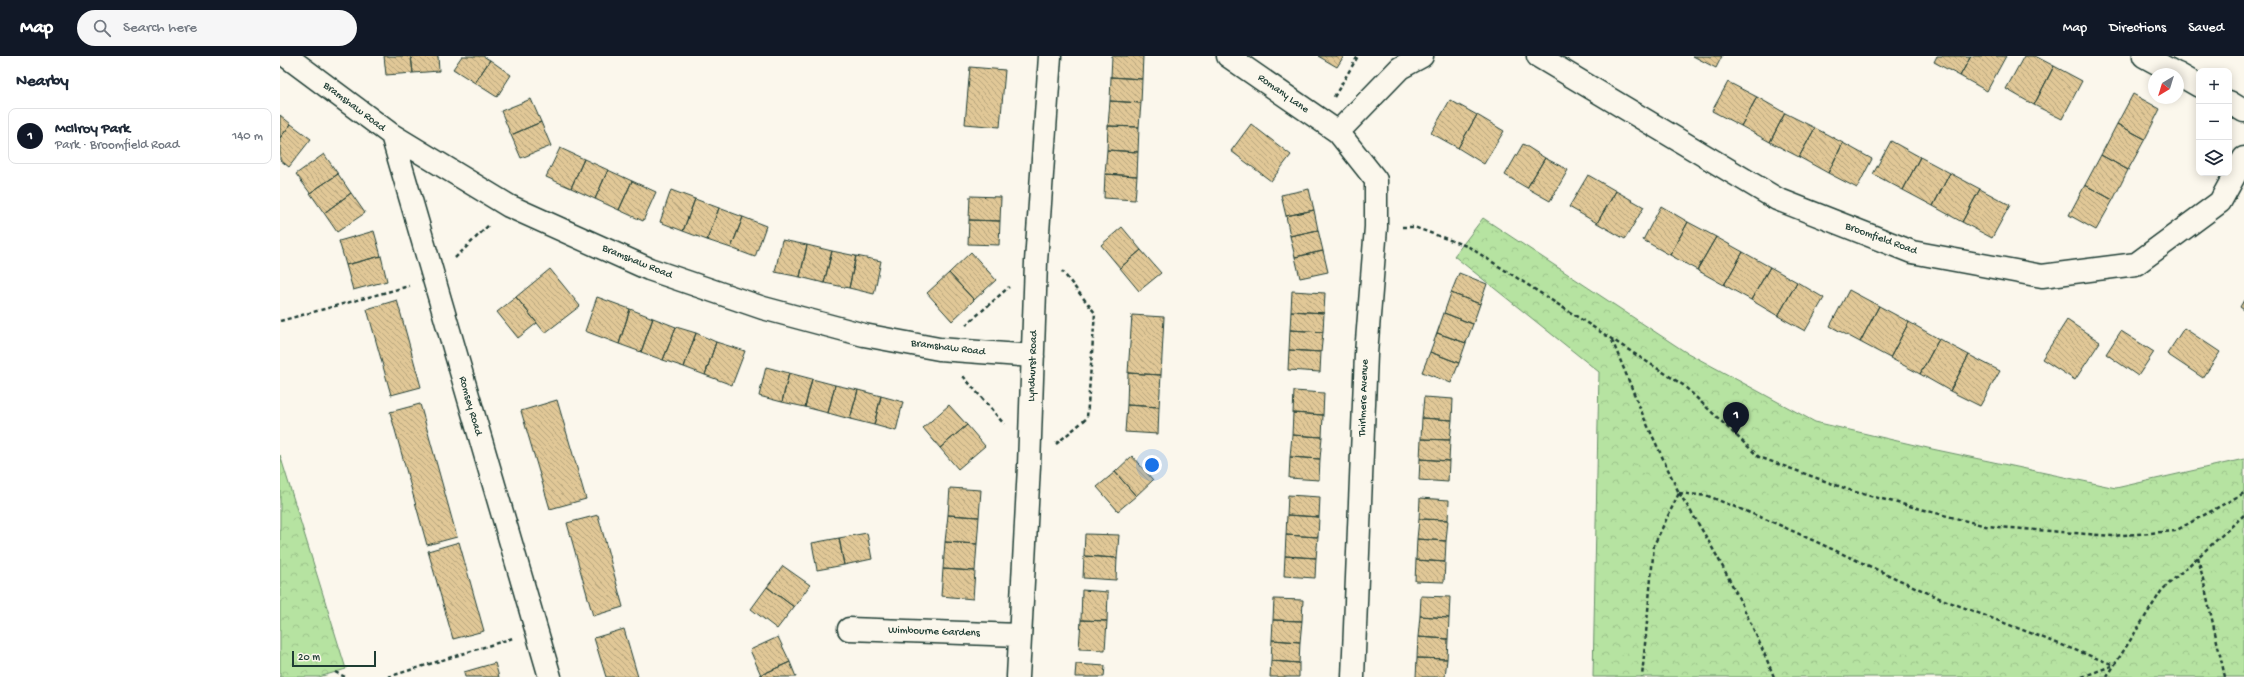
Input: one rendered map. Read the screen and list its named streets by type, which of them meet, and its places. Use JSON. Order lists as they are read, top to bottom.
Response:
{
  "streets": {
    "street": [
      "Romany Lane",
      "Bramshaw Road",
      "Broomfield Road",
      "Lyndhurst Road",
      "Thirlmere Avenue",
      "Romsey Road",
      "Wimbourne Gardens"
    ]
  },
  "crossings": [
    ["Romany Lane", "Thirlmere Avenue"],
    ["Bramshaw Road", "Lyndhurst Road"],
    ["Bramshaw Road", "Romsey Road"],
    ["Lyndhurst Road", "Wimbourne Gardens"]
  ],
  "scale_bar": "20 m",
  "north": "bottom left",
  "page": {
    "header": "Map",
    "search": "Search here",
    "nav": ["Map", "Directions", "Saved"],
    "heading": "Nearby",
    "map_buttons": ["+", "−"],
    "list": [
      {
        "mark": "1",
        "name": "McIlroy Park",
        "note": "Park · Broomfield Road",
        "value": "140 m"
      }
    ],
    "pins": "1",
    "scale": "20 m"
  }
}
